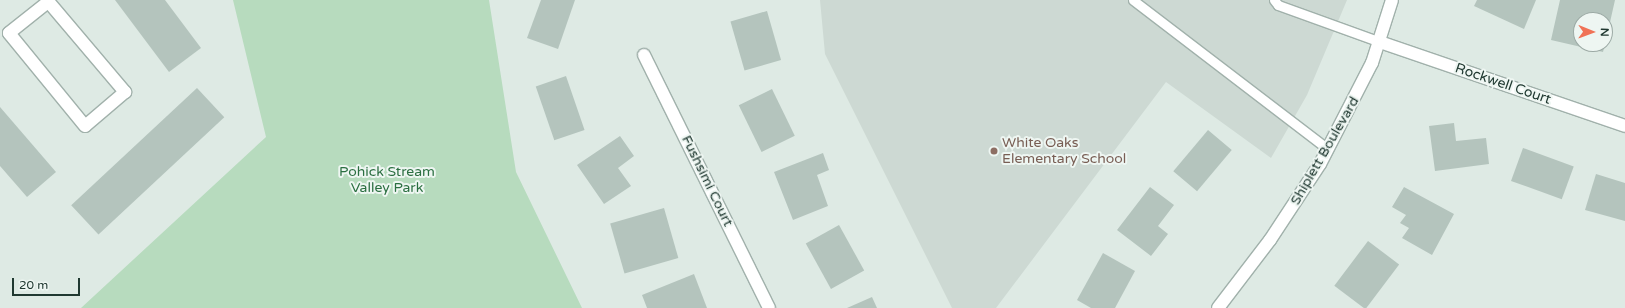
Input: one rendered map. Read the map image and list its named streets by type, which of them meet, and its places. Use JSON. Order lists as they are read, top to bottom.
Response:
{
  "streets": {
    "street": ["Rockwell Court", "Shiplett Boulevard", "Fushsimi Court"]
  },
  "crossings": [
    ["Rockwell Court", "Shiplett Boulevard"]
  ],
  "parks": ["Pohick Stream Valley Park"],
  "places": ["White Oaks Elementary School"],
  "scale_bar": "20 m",
  "north": "right"
}
